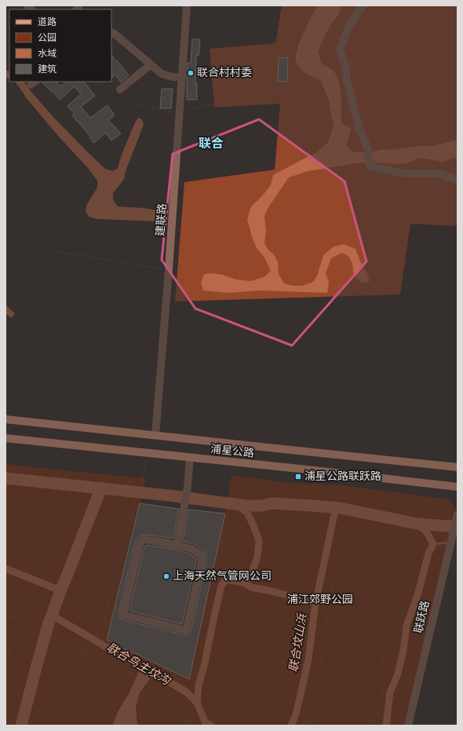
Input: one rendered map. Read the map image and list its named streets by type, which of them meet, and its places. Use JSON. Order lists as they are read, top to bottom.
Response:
{
  "streets": {
    "main road": ["浦星公路"],
    "street": ["建联路", "联跃路"]
  },
  "crossings": [
    ["建联路", "浦星公路"]
  ],
  "districts": ["联合"],
  "water": ["联合坟山浜", "联合鸟主坟沟"],
  "parks": ["浦江郊野公园"],
  "places": {
    "other": ["联合村村委", "上海天然气管网公司"],
    "transit": ["浦星公路联跃路"]
  },
  "legend": [
    "道路",
    "公园",
    "水域",
    "建筑"
  ]
}
